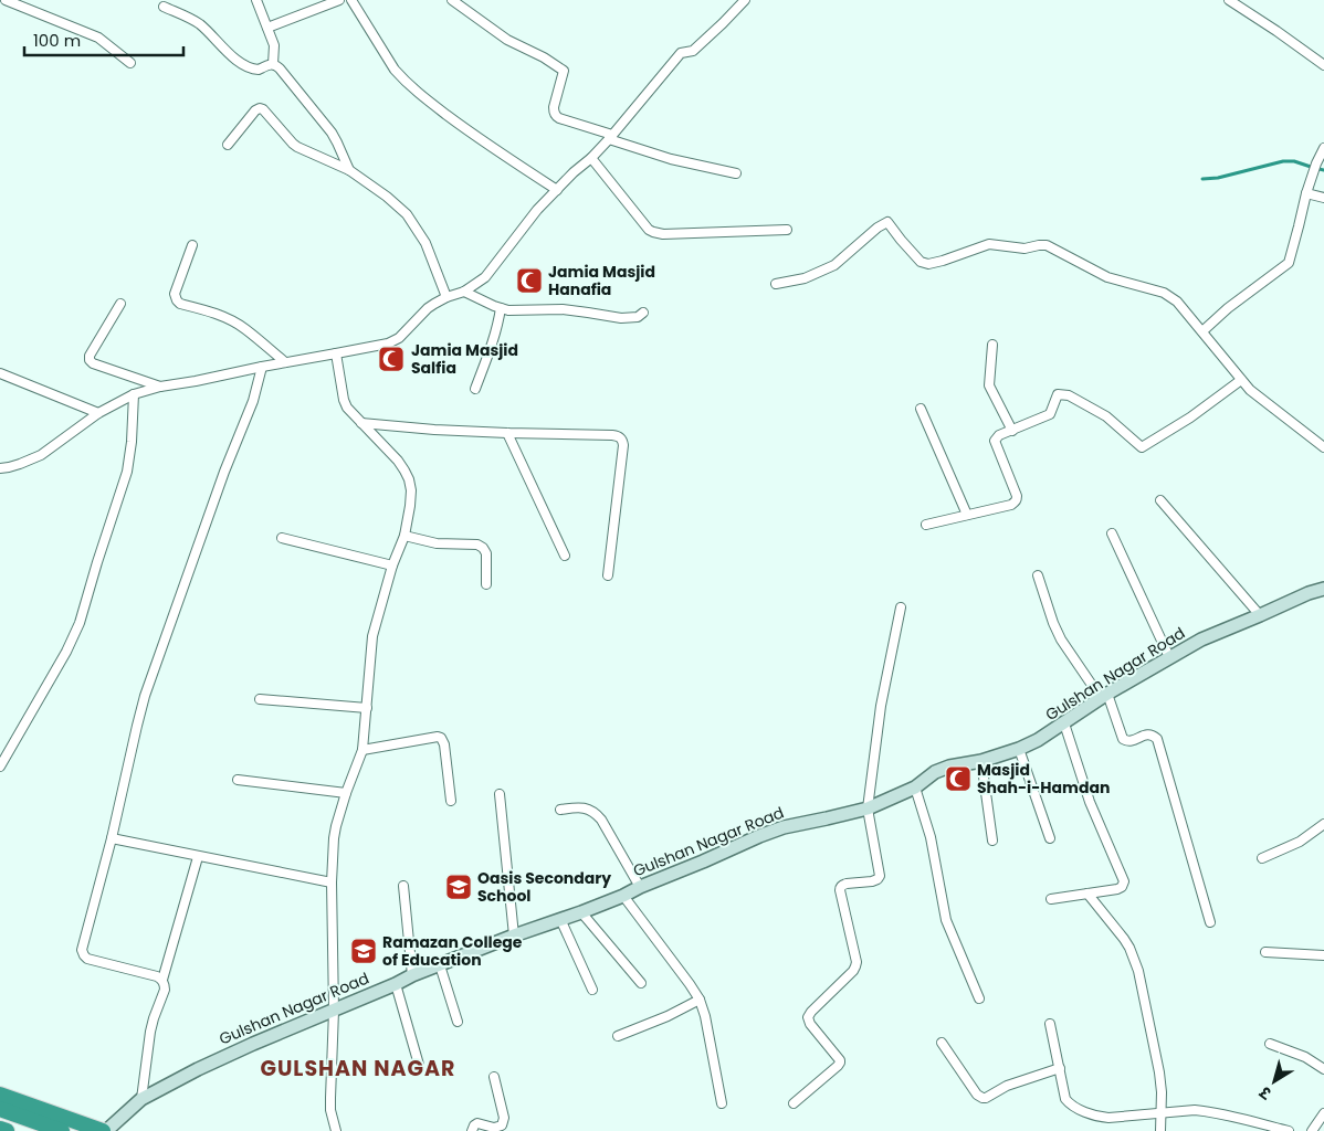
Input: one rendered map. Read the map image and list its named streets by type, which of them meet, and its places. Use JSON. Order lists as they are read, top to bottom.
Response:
{
  "streets": {
    "street": ["Gulshan Nagar Road"]
  },
  "districts": ["GULSHAN NAGAR"],
  "places": {
    "mosque": ["Jamia Masjid Hanafia", "Jamia Masjid Salfia", "Masjid Shah-i-Hamdan"],
    "school or university": ["Oasis Secondary School", "Ramazan College of Education"]
  },
  "scale_bar": "100 m",
  "north": "bottom left"
}
